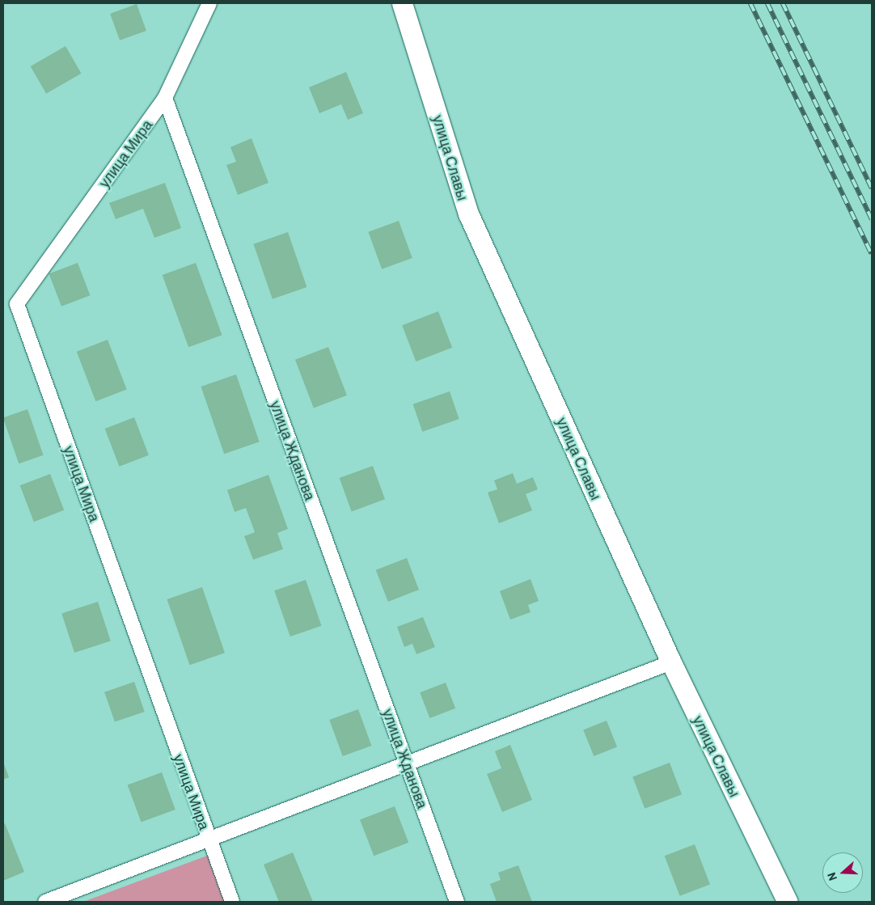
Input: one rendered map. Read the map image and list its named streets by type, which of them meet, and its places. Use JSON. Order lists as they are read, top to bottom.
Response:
{
  "streets": {
    "main road": ["улица Славы"],
    "street": ["улица Мира", "улица Жданова"]
  },
  "crossings": [
    ["улица Мира", "улица Жданова"]
  ],
  "north": "left"
}
